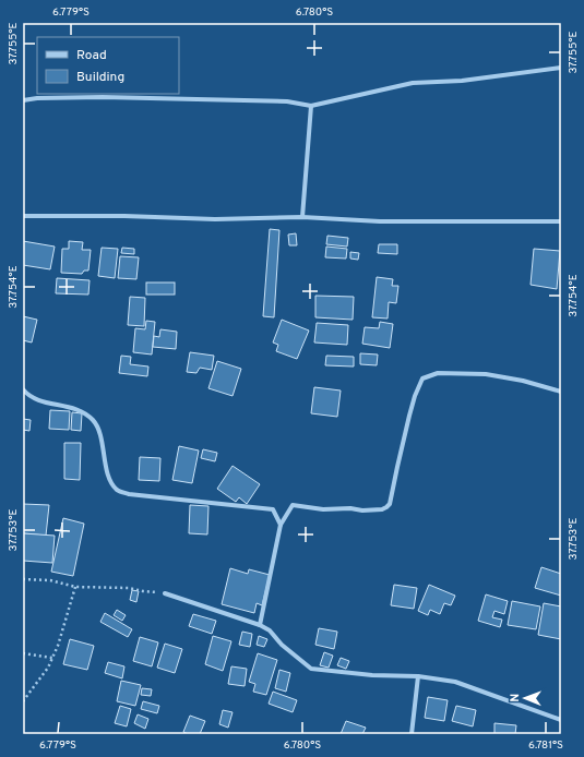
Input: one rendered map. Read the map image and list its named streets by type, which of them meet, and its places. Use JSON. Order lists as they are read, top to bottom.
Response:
{
  "legend": ["Road", "Building"],
  "north": "left",
  "coordinates": [
    "6.779°S",
    "6.780°S",
    "37.755°E",
    "37.754°E",
    "37.753°E",
    "6.781°S"
  ]
}
